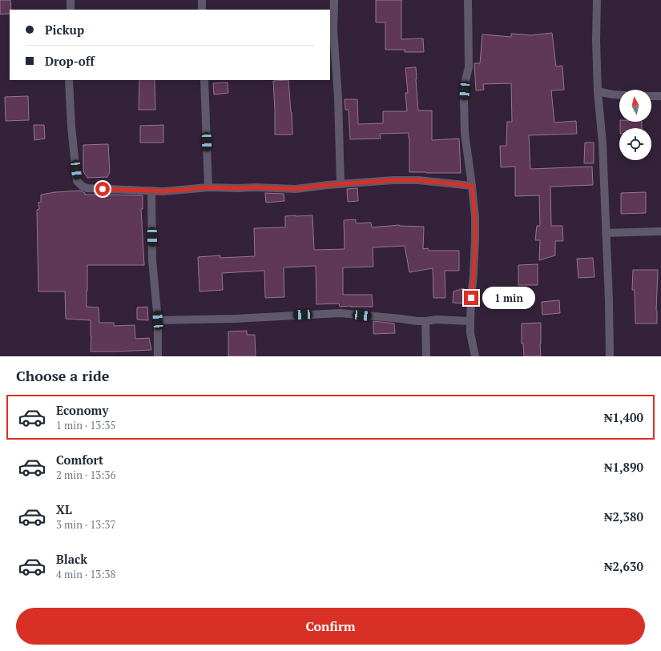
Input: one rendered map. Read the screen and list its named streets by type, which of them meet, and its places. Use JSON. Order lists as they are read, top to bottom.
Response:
{
  "north": "top",
  "page": {
    "banner": ["Pickup", "Drop-off"],
    "bubble": "1 min",
    "heading": "Choose a ride",
    "list": [
      {
        "name": "Economy",
        "note": "1 min · 13:35",
        "value": "₦1,400"
      },
      {
        "name": "Comfort",
        "note": "2 min · 13:36",
        "value": "₦1,890"
      },
      {
        "name": "XL",
        "note": "3 min · 13:37",
        "value": "₦2,380"
      },
      {
        "name": "Black",
        "note": "4 min · 13:38",
        "value": "₦2,630"
      }
    ],
    "buttons": "Confirm"
  }
}
